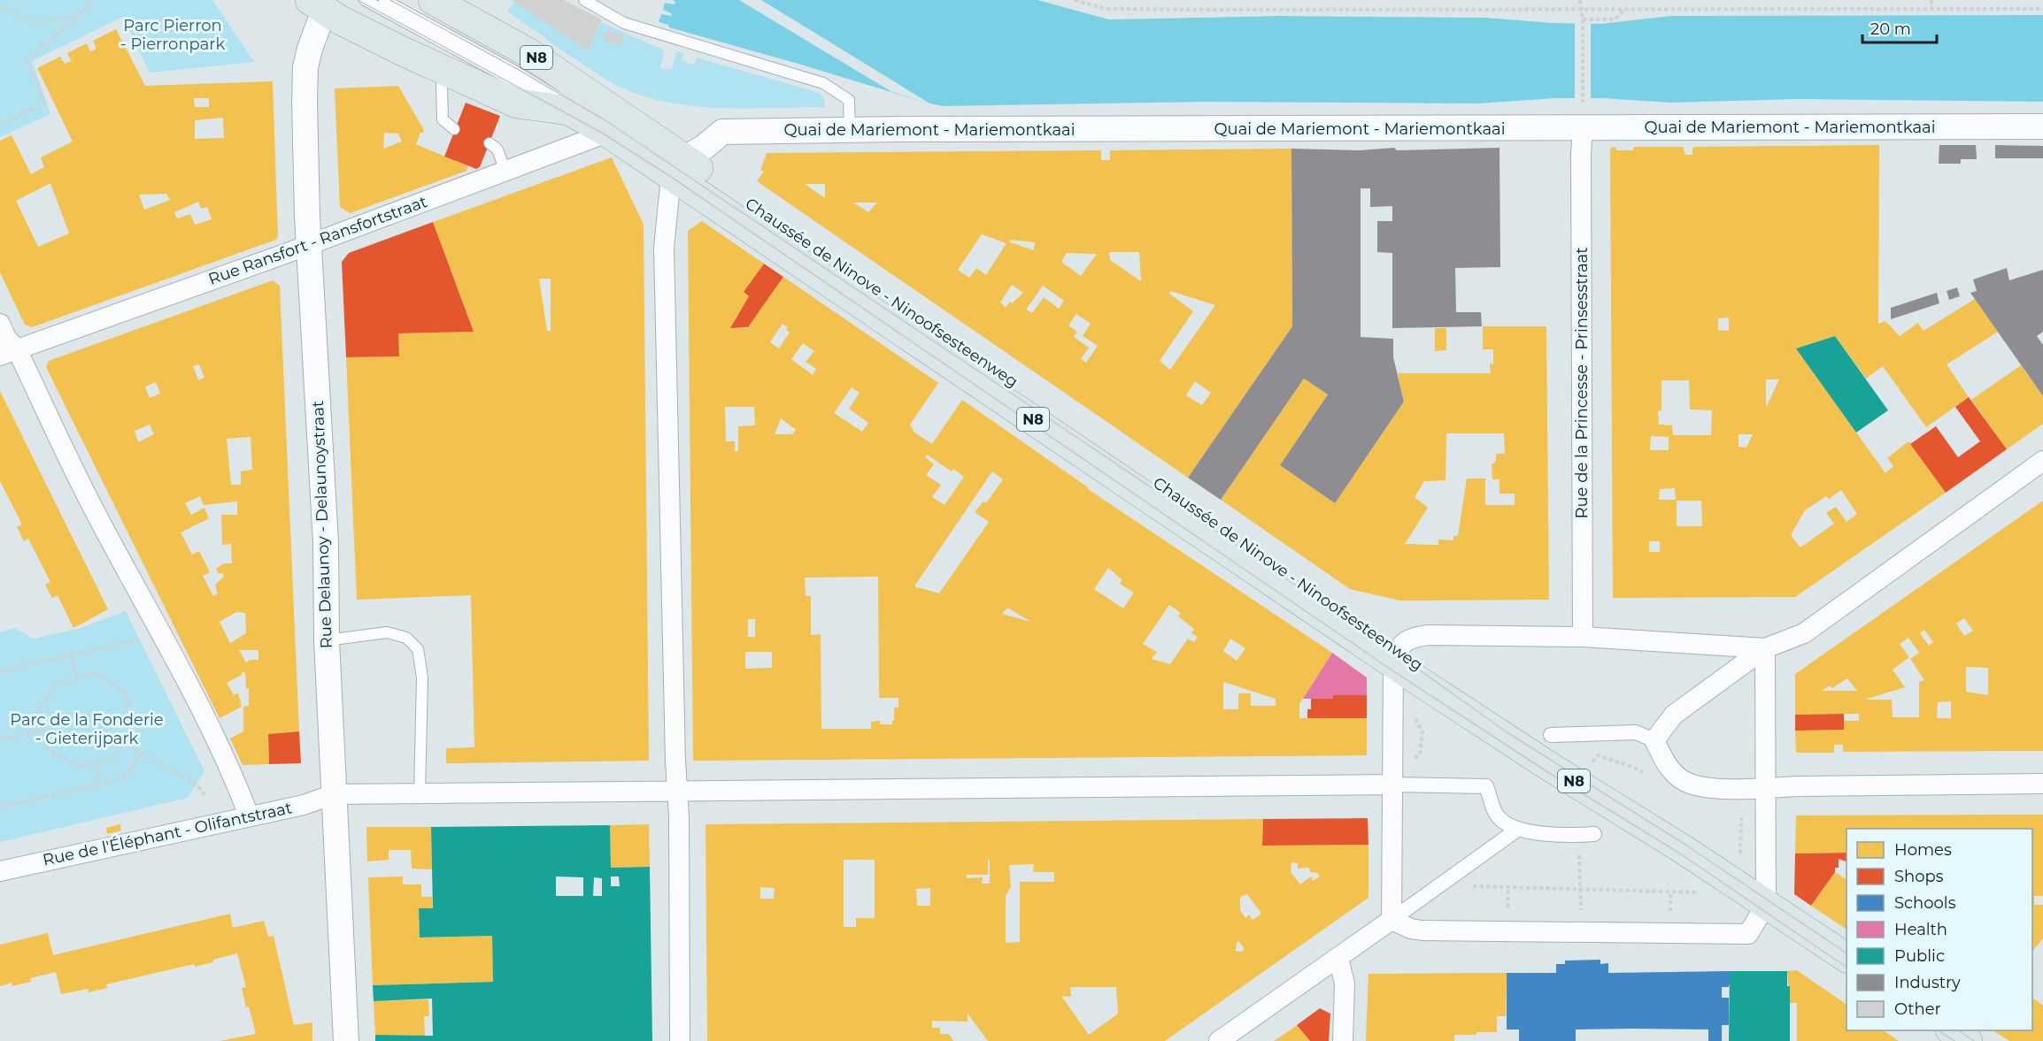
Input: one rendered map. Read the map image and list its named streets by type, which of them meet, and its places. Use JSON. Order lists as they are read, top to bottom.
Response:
{
  "streets": {
    "main road": ["N8", "Chaussée de Ninove - Ninoofsesteenweg"],
    "street": [
      "Quai de Mariemont - Mariemontkaai",
      "Rue Ransfort - Ransfortstraat",
      "Rue de la Princesse - Prinsesstraat",
      "Rue Delaunoy - Delaunoystraat",
      "Rue de l'Éléphant - Olifantstraat"
    ]
  },
  "crossings": [
    ["N8", "Chaussée de Ninove - Ninoofsesteenweg"],
    ["Quai de Mariemont - Mariemontkaai", "Chaussée de Ninove - Ninoofsesteenweg"],
    ["Quai de Mariemont - Mariemontkaai", "Rue de la Princesse - Prinsesstraat"],
    ["Rue Ransfort - Ransfortstraat", "Chaussée de Ninove - Ninoofsesteenweg"],
    ["Rue Ransfort - Ransfortstraat", "Rue Delaunoy - Delaunoystraat"],
    ["Chaussée de Ninove - Ninoofsesteenweg", "Rue Delaunoy - Delaunoystraat"],
    ["Rue Delaunoy - Delaunoystraat", "Rue de l'Éléphant - Olifantstraat"]
  ],
  "parks": ["Parc Pierron - Pierronpark", "Parc de la Fonderie - Gieterijpark"],
  "legend": [
    "Homes",
    "Shops",
    "Schools",
    "Health",
    "Public",
    "Industry",
    "Other"
  ],
  "scale_bar": "20 m"
}
